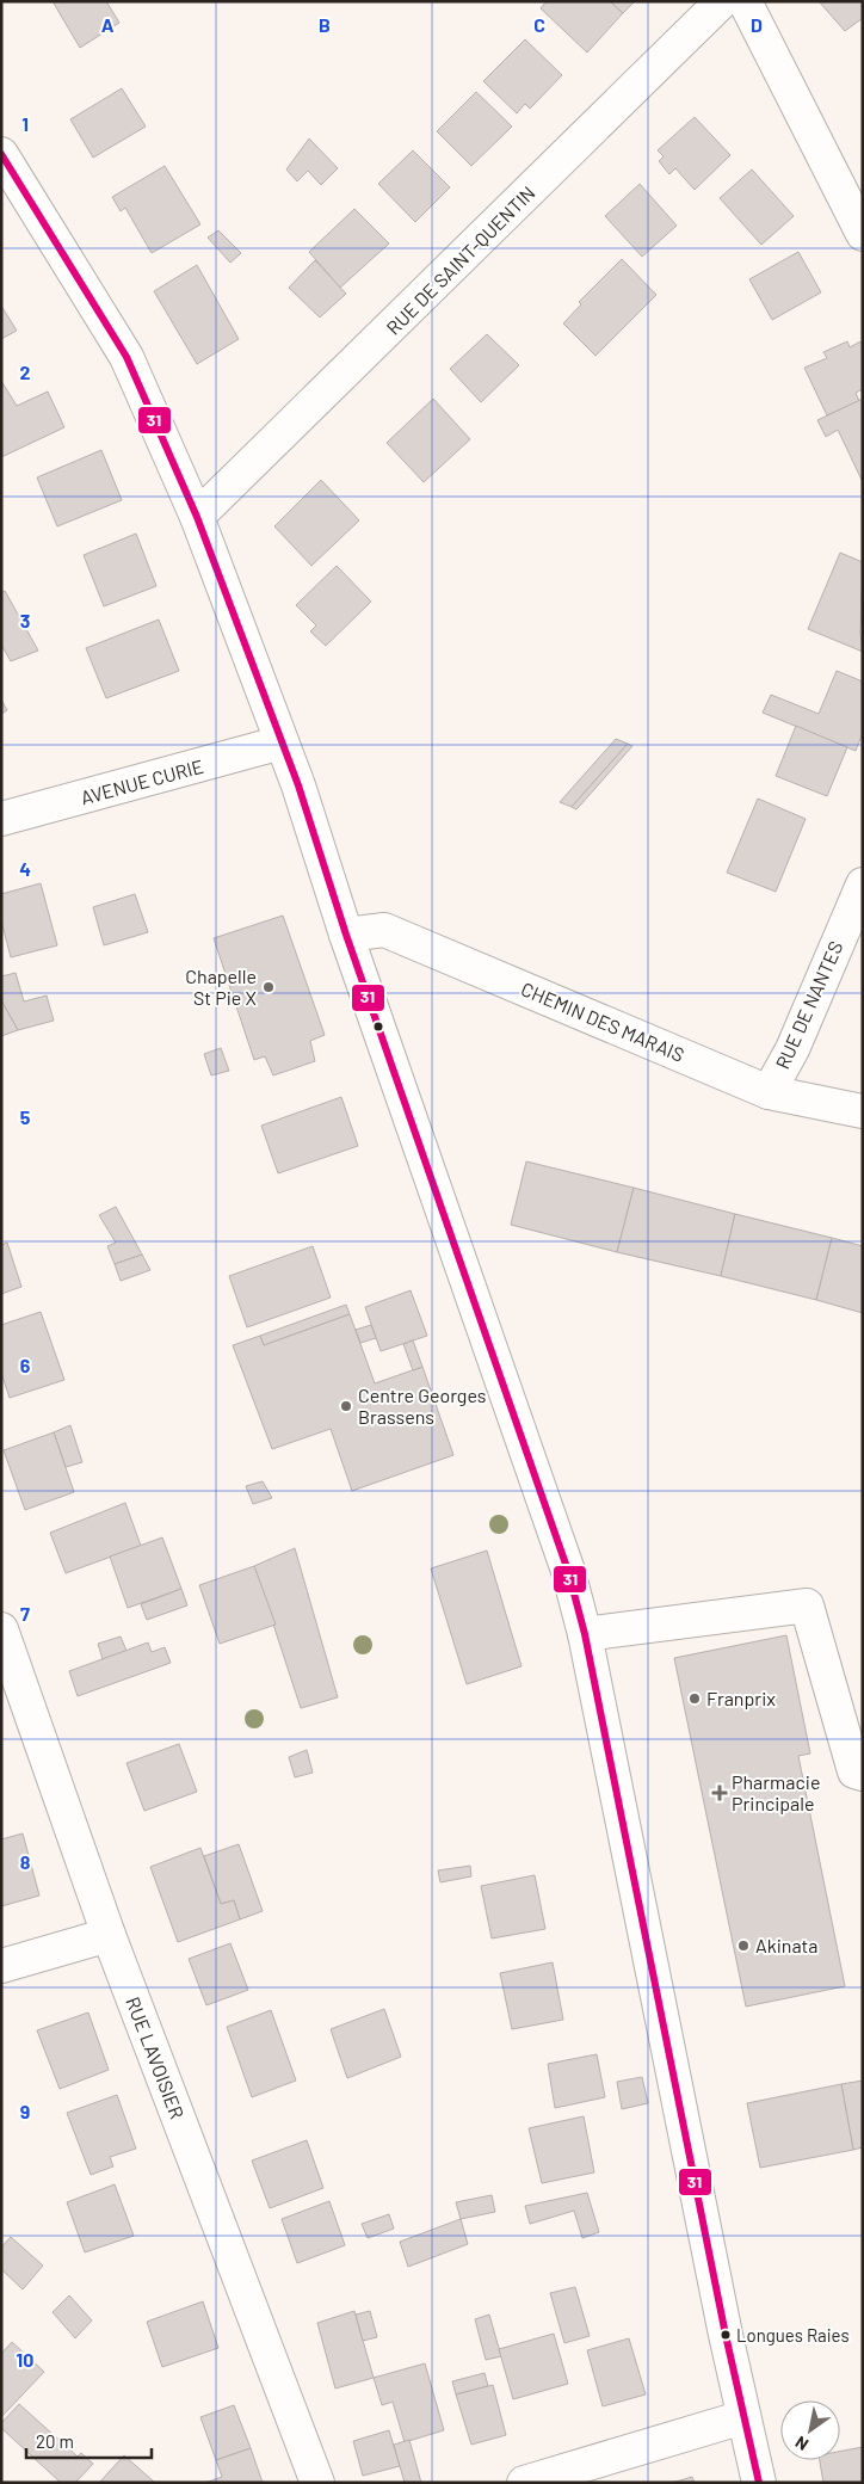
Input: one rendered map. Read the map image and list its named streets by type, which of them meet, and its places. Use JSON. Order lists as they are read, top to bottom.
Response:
{
  "streets": {
    "street": [
      "RUE DE SAINT-QUENTIN",
      "AVENUE CURIE",
      "RUE DE NANTES",
      "CHEMIN DES MARAIS",
      "RUE LAVOISIER"
    ]
  },
  "crossings": [
    ["RUE DE NANTES", "CHEMIN DES MARAIS"]
  ],
  "places": {
    "other": [
      "Chapelle St Pie X",
      "Centre Georges Brassens",
      "Franprix",
      "Akinata",
      "Longues Raies"
    ],
    "health": ["Pharmacie Principale"]
  },
  "lines": ["transit line 31"],
  "scale_bar": "20 m",
  "north": "bottom left",
  "grid": {
    "columns": [
      "A",
      "B",
      "C",
      "D"
    ],
    "rows": [
      "1",
      "2",
      "3",
      "4",
      "5",
      "6",
      "7",
      "8",
      "9",
      "10"
    ]
  }
}
